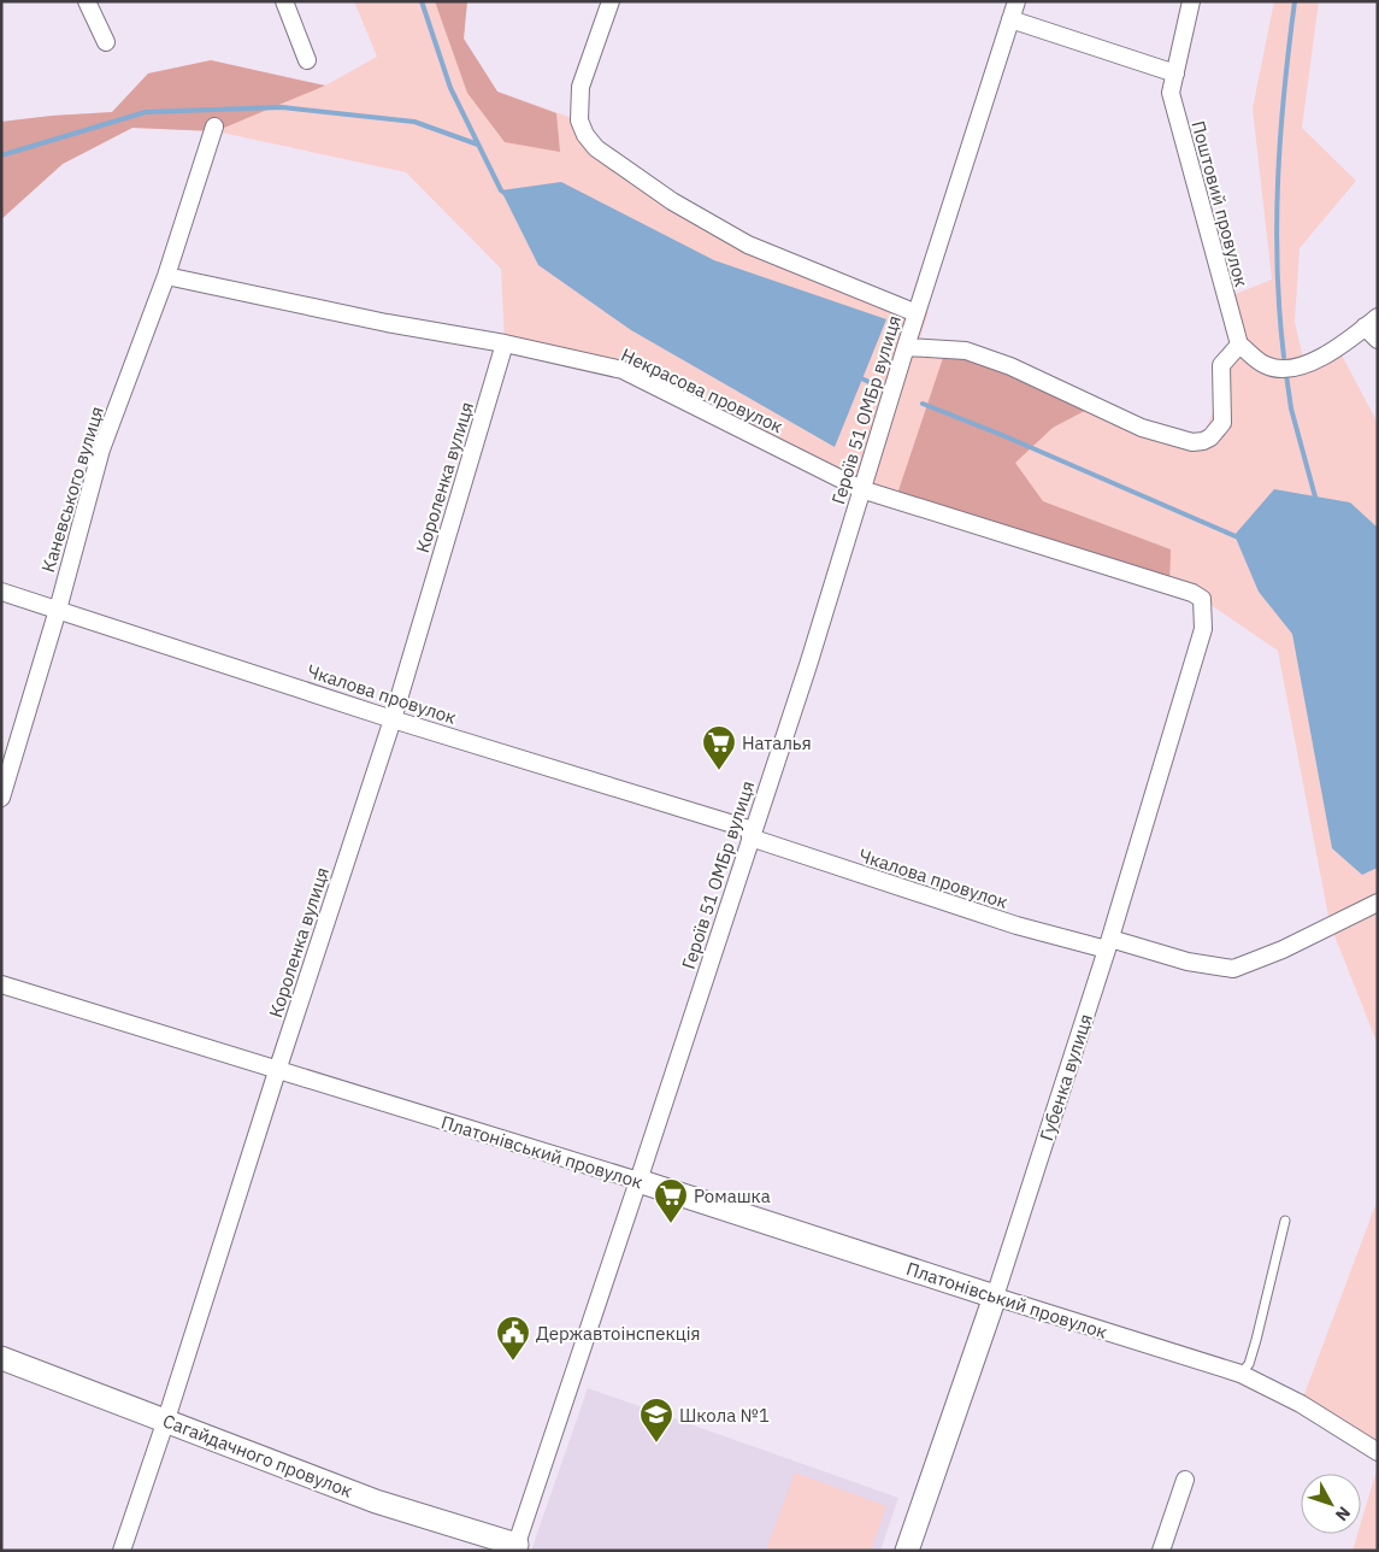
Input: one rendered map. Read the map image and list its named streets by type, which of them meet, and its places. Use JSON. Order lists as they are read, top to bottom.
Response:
{
  "streets": {
    "street": [
      "Поштовий провулок",
      "Некрасова провулок",
      "Героїв 51 ОМБр вулиця",
      "Короленка вулиця",
      "Каневського вулиця",
      "Чкалова провулок",
      "Губенка вулиця",
      "Платонівський провулок",
      "Сагайдачного провулок"
    ]
  },
  "crossings": [
    ["Некрасова провулок", "Героїв 51 ОМБр вулиця"],
    ["Некрасова провулок", "Короленка вулиця"],
    ["Некрасова провулок", "Каневського вулиця"],
    ["Некрасова провулок", "Губенка вулиця"],
    ["Героїв 51 ОМБр вулиця", "Чкалова провулок"],
    ["Героїв 51 ОМБр вулиця", "Платонівський провулок"],
    ["Героїв 51 ОМБр вулиця", "Сагайдачного провулок"],
    ["Короленка вулиця", "Чкалова провулок"],
    ["Короленка вулиця", "Платонівський провулок"],
    ["Короленка вулиця", "Сагайдачного провулок"],
    ["Каневського вулиця", "Чкалова провулок"],
    ["Чкалова провулок", "Губенка вулиця"],
    ["Губенка вулиця", "Платонівський провулок"]
  ],
  "places": {
    "supermarket": ["Наталья", "Ромашка"],
    "public building": ["Державтоінспекція"],
    "school or university": ["Школа №1"]
  },
  "north": "bottom right"
}
